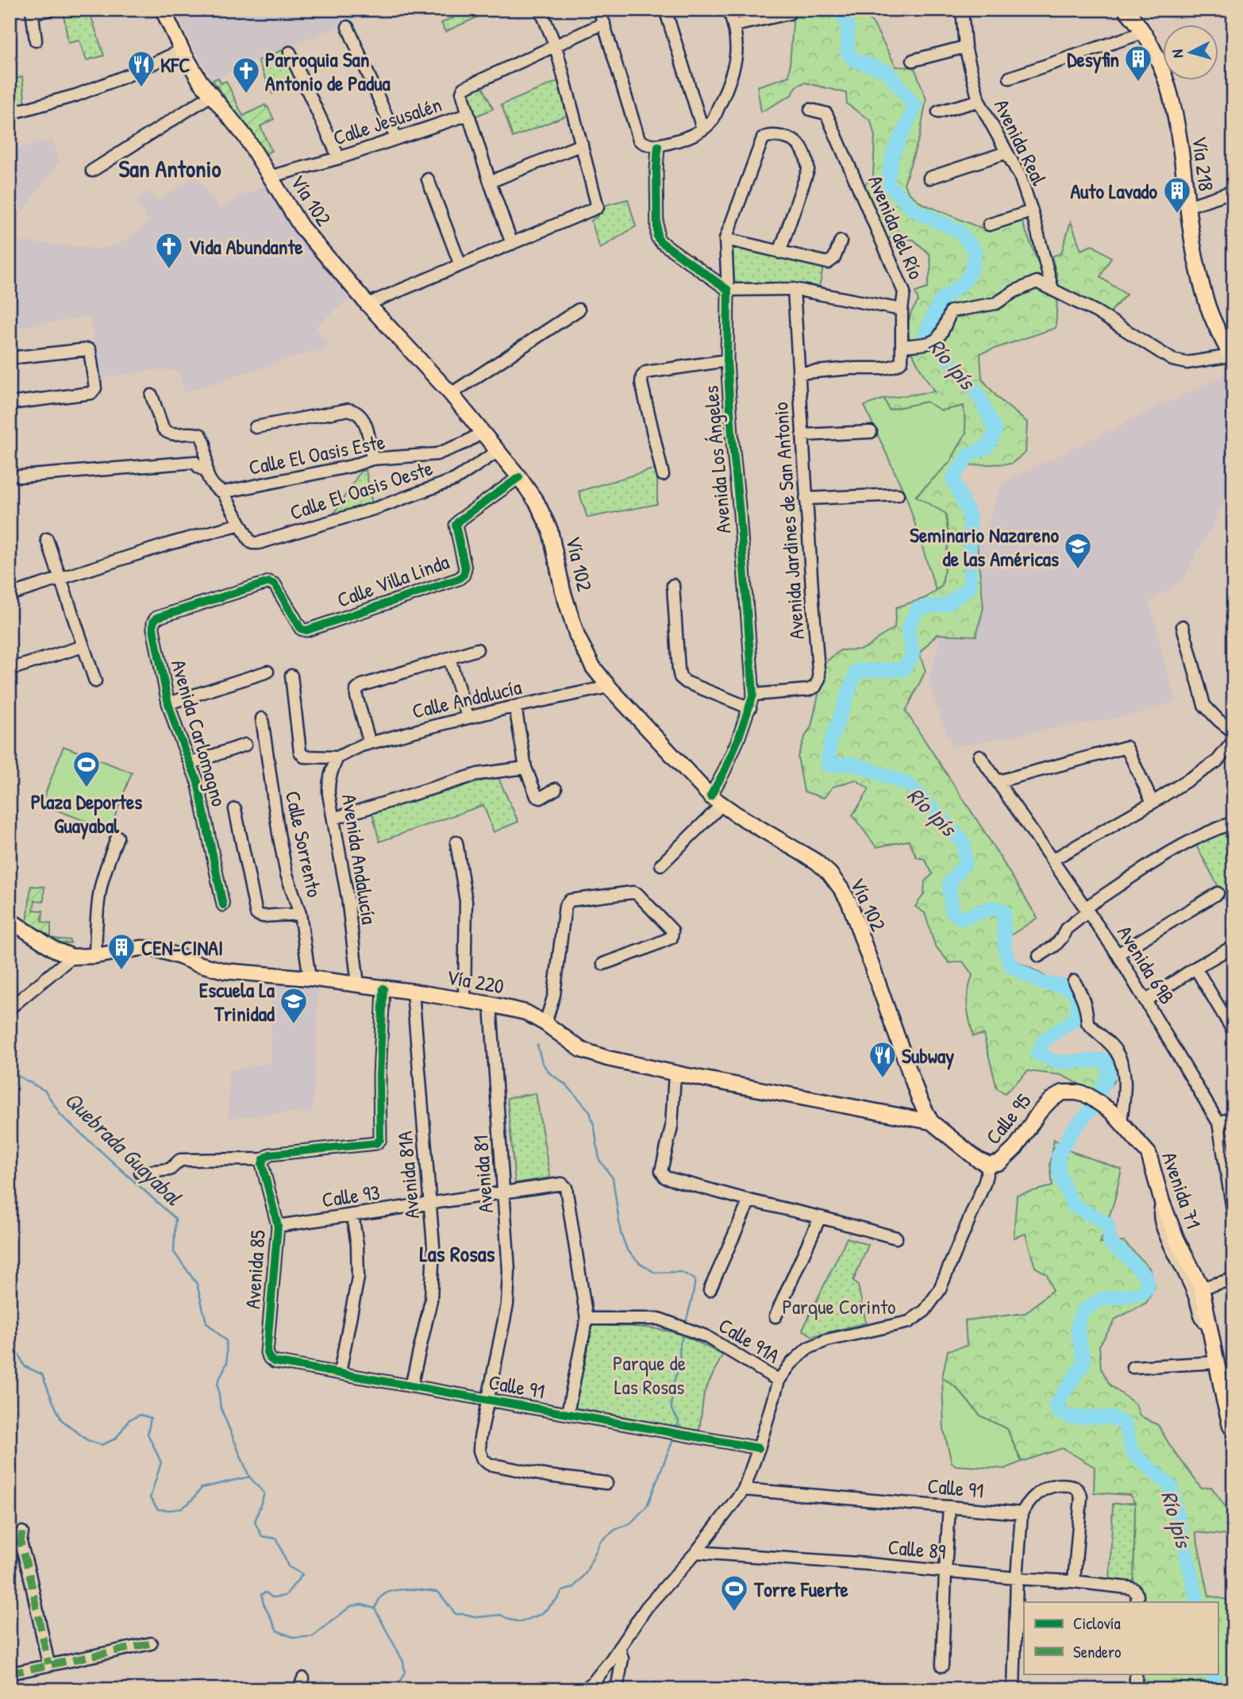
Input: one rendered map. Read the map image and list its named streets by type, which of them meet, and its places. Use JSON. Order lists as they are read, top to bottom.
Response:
{
  "streets": {
    "main road": [
      "Vía 218",
      "Vía 102",
      "Vía 220",
      "Calle 95",
      "Avenida 71"
    ],
    "street": [
      "Calle Jesusalén",
      "Avenida Real",
      "Avenida del Río",
      "Calle El Oasis Este",
      "Avenida Los Ángeles",
      "Calle El Oasis Oeste",
      "Avenida Jardines de San Antonio",
      "Calle Villa Linda",
      "Calle Andalucía",
      "Avenida Carlomagno",
      "Calle Sorrento",
      "Avenida Andalucía",
      "Avenida 69B",
      "Avenida 81",
      "Avenida 81A",
      "Calle 93",
      "Avenida 85",
      "Calle 91A",
      "Calle 91",
      "Calle 89"
    ]
  },
  "crossings": [
    ["Calle Jesusalén", "Vía 102"],
    ["Vía 102", "Calle El Oasis Este"],
    ["Vía 102", "Avenida Los Ángeles"],
    ["Vía 102", "Calle El Oasis Oeste"],
    ["Vía 102", "Calle Villa Linda"],
    ["Vía 102", "Calle Andalucía"],
    ["Vía 102", "Vía 220"],
    ["Vía 102", "Calle 95"],
    ["Calle El Oasis Este", "Calle El Oasis Oeste"],
    ["Avenida Los Ángeles", "Avenida Jardines de San Antonio"],
    ["Calle Villa Linda", "Avenida Carlomagno"],
    ["Calle Andalucía", "Avenida Andalucía"],
    ["Calle Sorrento", "Vía 220"],
    ["Avenida Andalucía", "Vía 220"],
    ["Vía 220", "Calle 95"],
    ["Vía 220", "Avenida 81"],
    ["Vía 220", "Avenida 81A"],
    ["Calle 95", "Avenida 71"],
    ["Calle 95", "Calle 91A"],
    ["Avenida 81", "Calle 93"],
    ["Avenida 81", "Calle 91"],
    ["Avenida 81A", "Calle 93"],
    ["Avenida 81A", "Calle 91"],
    ["Calle 93", "Avenida 85"],
    ["Calle 93", "Calle 91A"],
    ["Avenida 85", "Calle 91"]
  ],
  "districts": ["San Antonio", "Las Rosas"],
  "water": ["Río Ipís", "Quebrada Guayabal"],
  "parks": ["Parque Corinto", "Parque de Las Rosas"],
  "places": {
    "building": ["Desyfin", "Auto Lavado", "CEN-CINAI"],
    "restaurant": ["KFC", "Subway"],
    "church": ["Parroquia San Antonio de Padua", "Vida Abundante"],
    "school or university": ["Seminario Nazareno de las Américas", "Escuela La Trinidad"],
    "sports": ["Plaza Deportes Guayabal", "Torre Fuerte"]
  },
  "legend": ["Ciclovía", "Sendero"],
  "north": "left"
}
